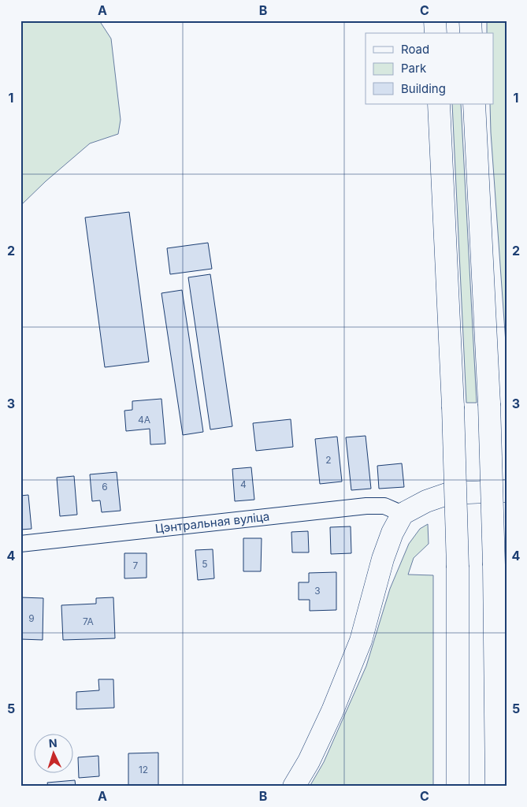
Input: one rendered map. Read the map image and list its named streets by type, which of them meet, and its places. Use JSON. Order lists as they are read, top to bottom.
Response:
{
  "streets": {
    "street": ["Цэнтральная вуліца"]
  },
  "house_numbers": [
    "4А",
    "2",
    "4",
    "6",
    "5",
    "7",
    "3",
    "9",
    "7А",
    "12"
  ],
  "legend": ["Road", "Park", "Building"],
  "north": "top",
  "grid": {
    "columns": ["A", "B", "C"],
    "rows": [
      "1",
      "2",
      "3",
      "4",
      "5"
    ]
  }
}
